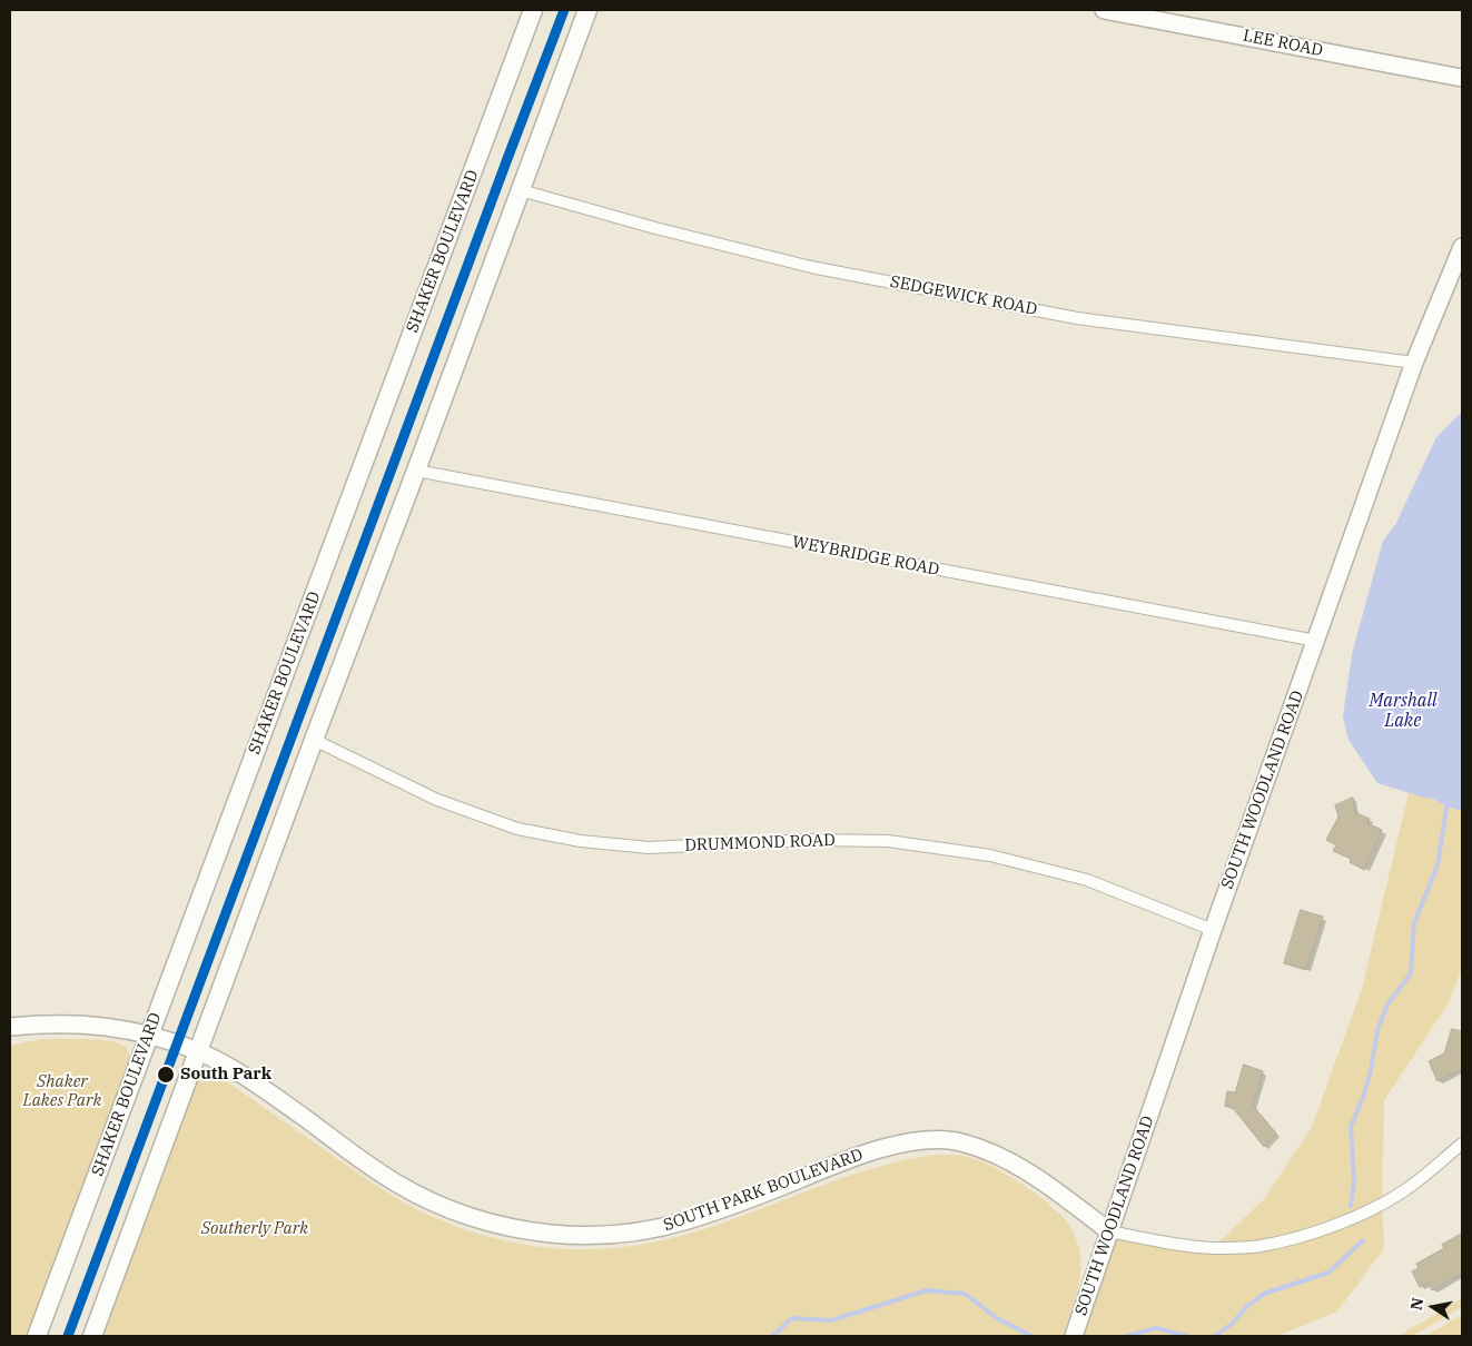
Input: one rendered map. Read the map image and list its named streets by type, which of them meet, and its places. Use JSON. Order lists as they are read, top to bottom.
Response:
{
  "streets": {
    "main road": ["SHAKER BOULEVARD"],
    "street": [
      "LEE ROAD",
      "SEDGEWICK ROAD",
      "WEYBRIDGE ROAD",
      "SOUTH WOODLAND ROAD",
      "DRUMMOND ROAD",
      "SOUTH PARK BOULEVARD"
    ]
  },
  "crossings": [
    ["SHAKER BOULEVARD", "SOUTH PARK BOULEVARD"],
    ["SEDGEWICK ROAD", "SOUTH WOODLAND ROAD"],
    ["WEYBRIDGE ROAD", "SOUTH WOODLAND ROAD"],
    ["SOUTH WOODLAND ROAD", "DRUMMOND ROAD"],
    ["SOUTH WOODLAND ROAD", "SOUTH PARK BOULEVARD"]
  ],
  "water": ["Marshall Lake"],
  "parks": ["Shaker Lakes Park", "Southerly Park"],
  "places": ["South Park"],
  "north": "left"
}
